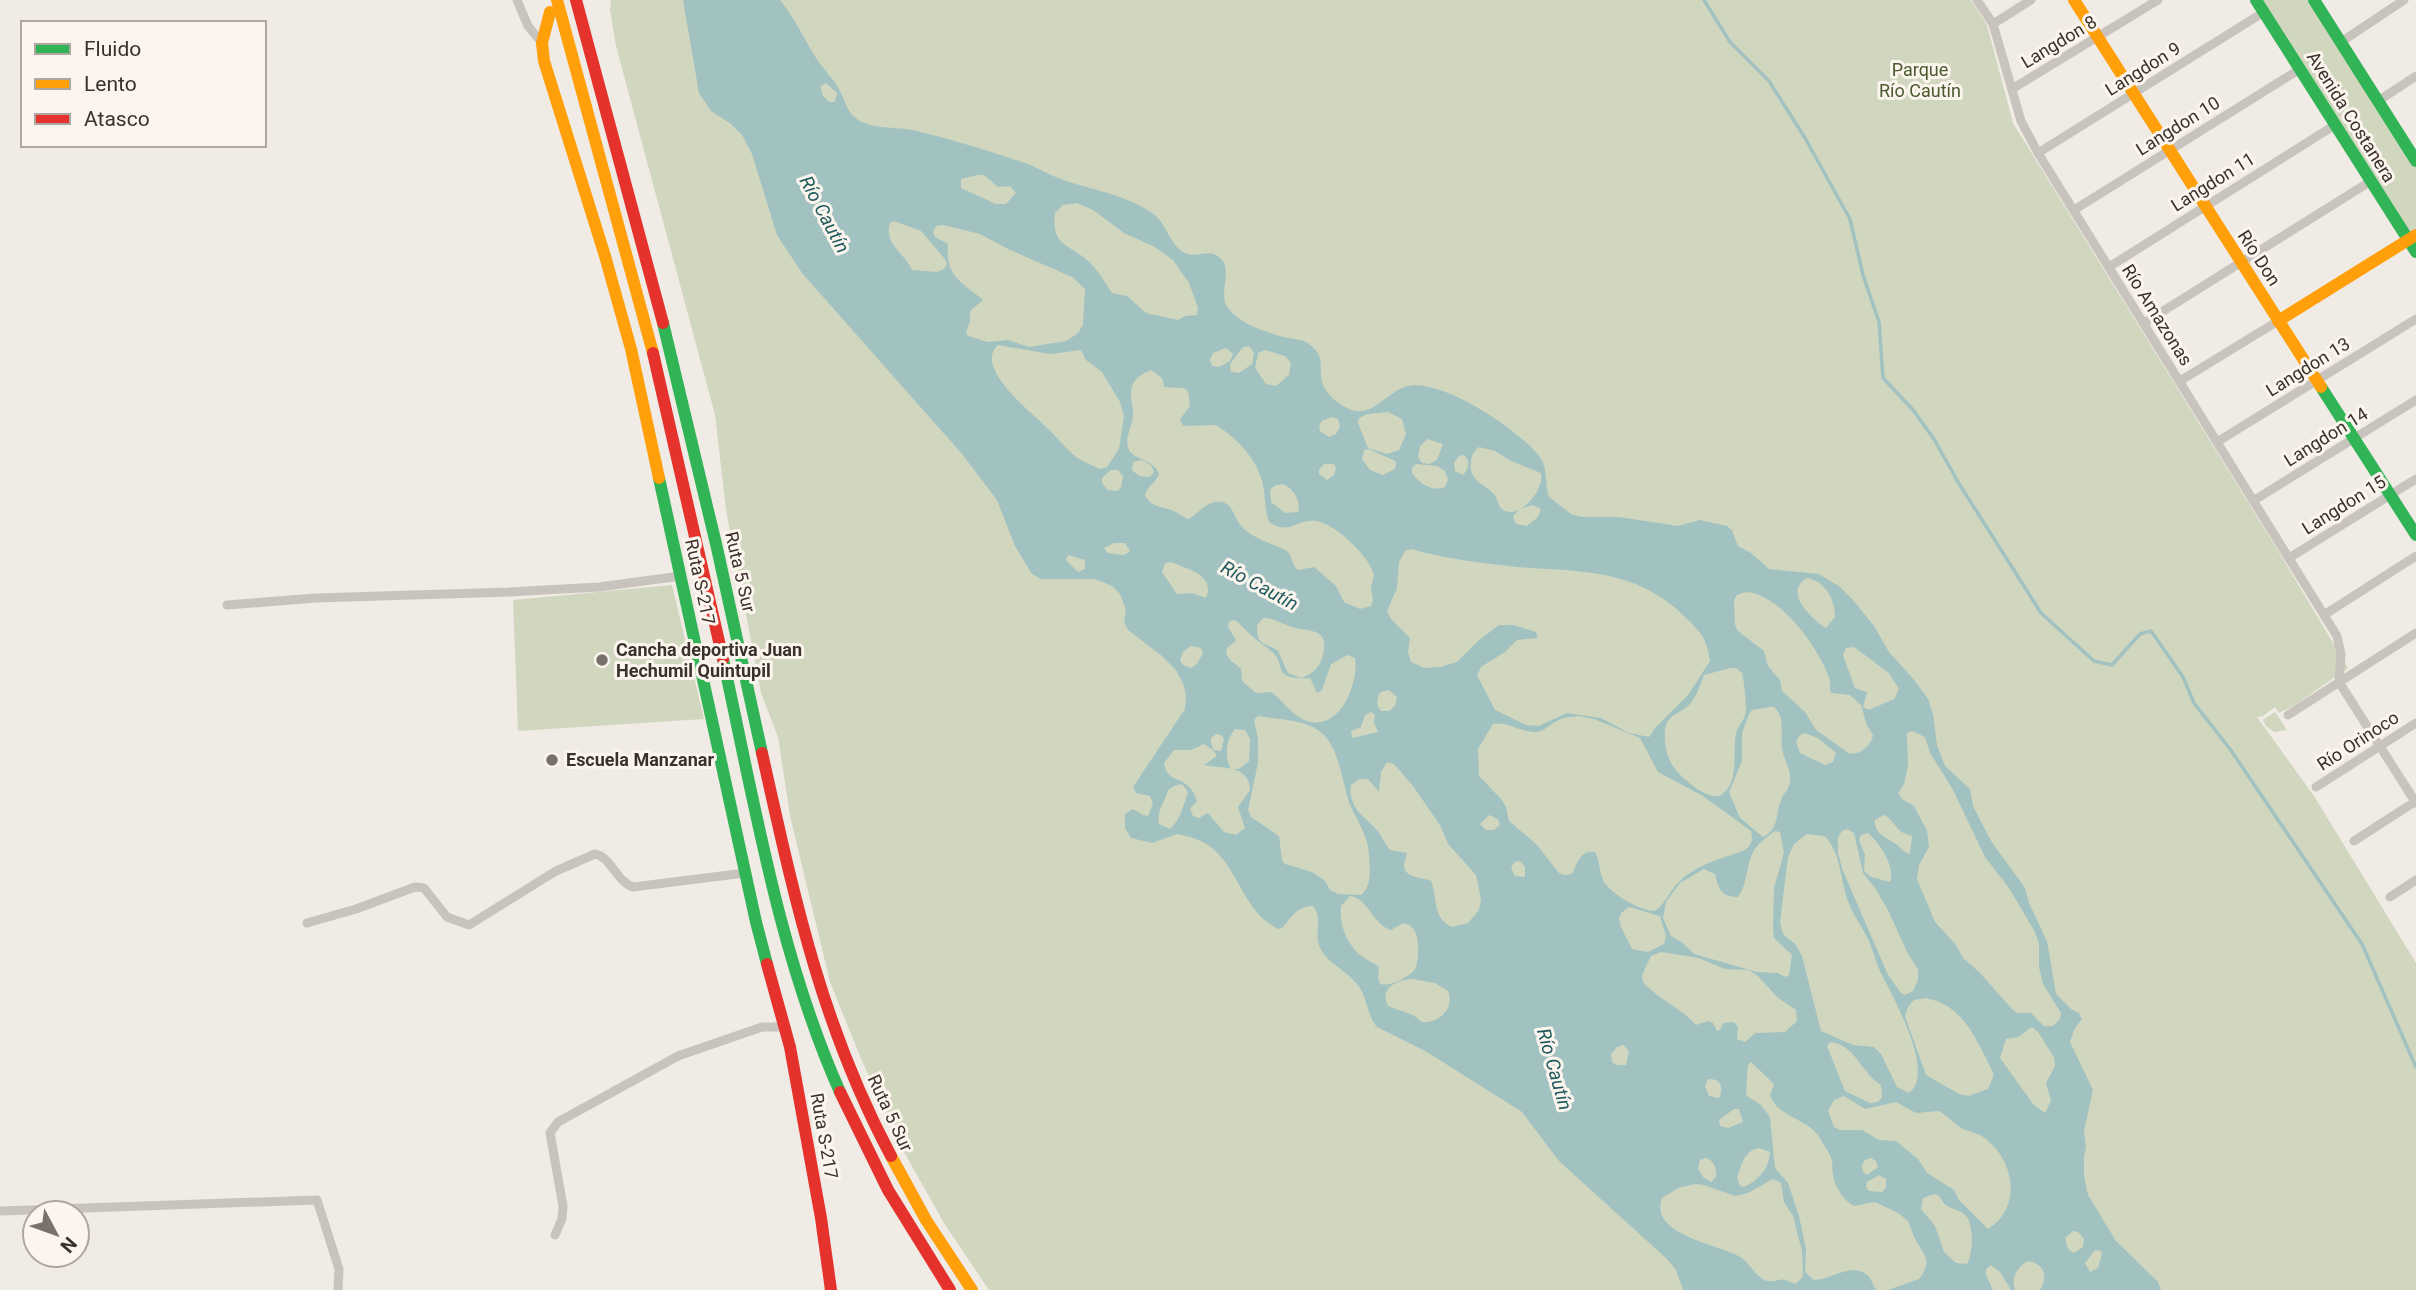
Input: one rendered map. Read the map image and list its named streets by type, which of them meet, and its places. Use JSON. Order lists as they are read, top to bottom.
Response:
{
  "streets": {
    "main road": [
      "Avenida Costanera",
      "Río Don",
      "Ruta 5 Sur",
      "Ruta S-217"
    ],
    "street": [
      "Langdon 8",
      "Langdon 9",
      "Langdon 10",
      "Langdon 11",
      "Río Amazonas",
      "Langdon 13",
      "Langdon 14",
      "Langdon 15",
      "Río Orinoco"
    ]
  },
  "crossings": [
    ["Langdon 8", "Río Don"],
    ["Langdon 8", "Río Amazonas"],
    ["Langdon 9", "Avenida Costanera"],
    ["Langdon 9", "Río Don"],
    ["Langdon 9", "Río Amazonas"],
    ["Avenida Costanera", "Langdon 10"],
    ["Avenida Costanera", "Langdon 11"],
    ["Langdon 10", "Río Don"],
    ["Langdon 10", "Río Amazonas"],
    ["Langdon 11", "Río Don"],
    ["Langdon 11", "Río Amazonas"],
    ["Río Don", "Langdon 13"],
    ["Río Don", "Langdon 14"],
    ["Río Don", "Langdon 15"],
    ["Río Amazonas", "Langdon 13"],
    ["Río Amazonas", "Langdon 14"],
    ["Río Amazonas", "Langdon 15"]
  ],
  "water": ["Río Cautín"],
  "parks": ["Parque Río Cautín"],
  "places": ["Cancha deportiva Juan Hechumil Quintupil", "Escuela Manzanar"],
  "legend": ["Fluido", "Lento", "Atasco"],
  "north": "bottom right"
}
